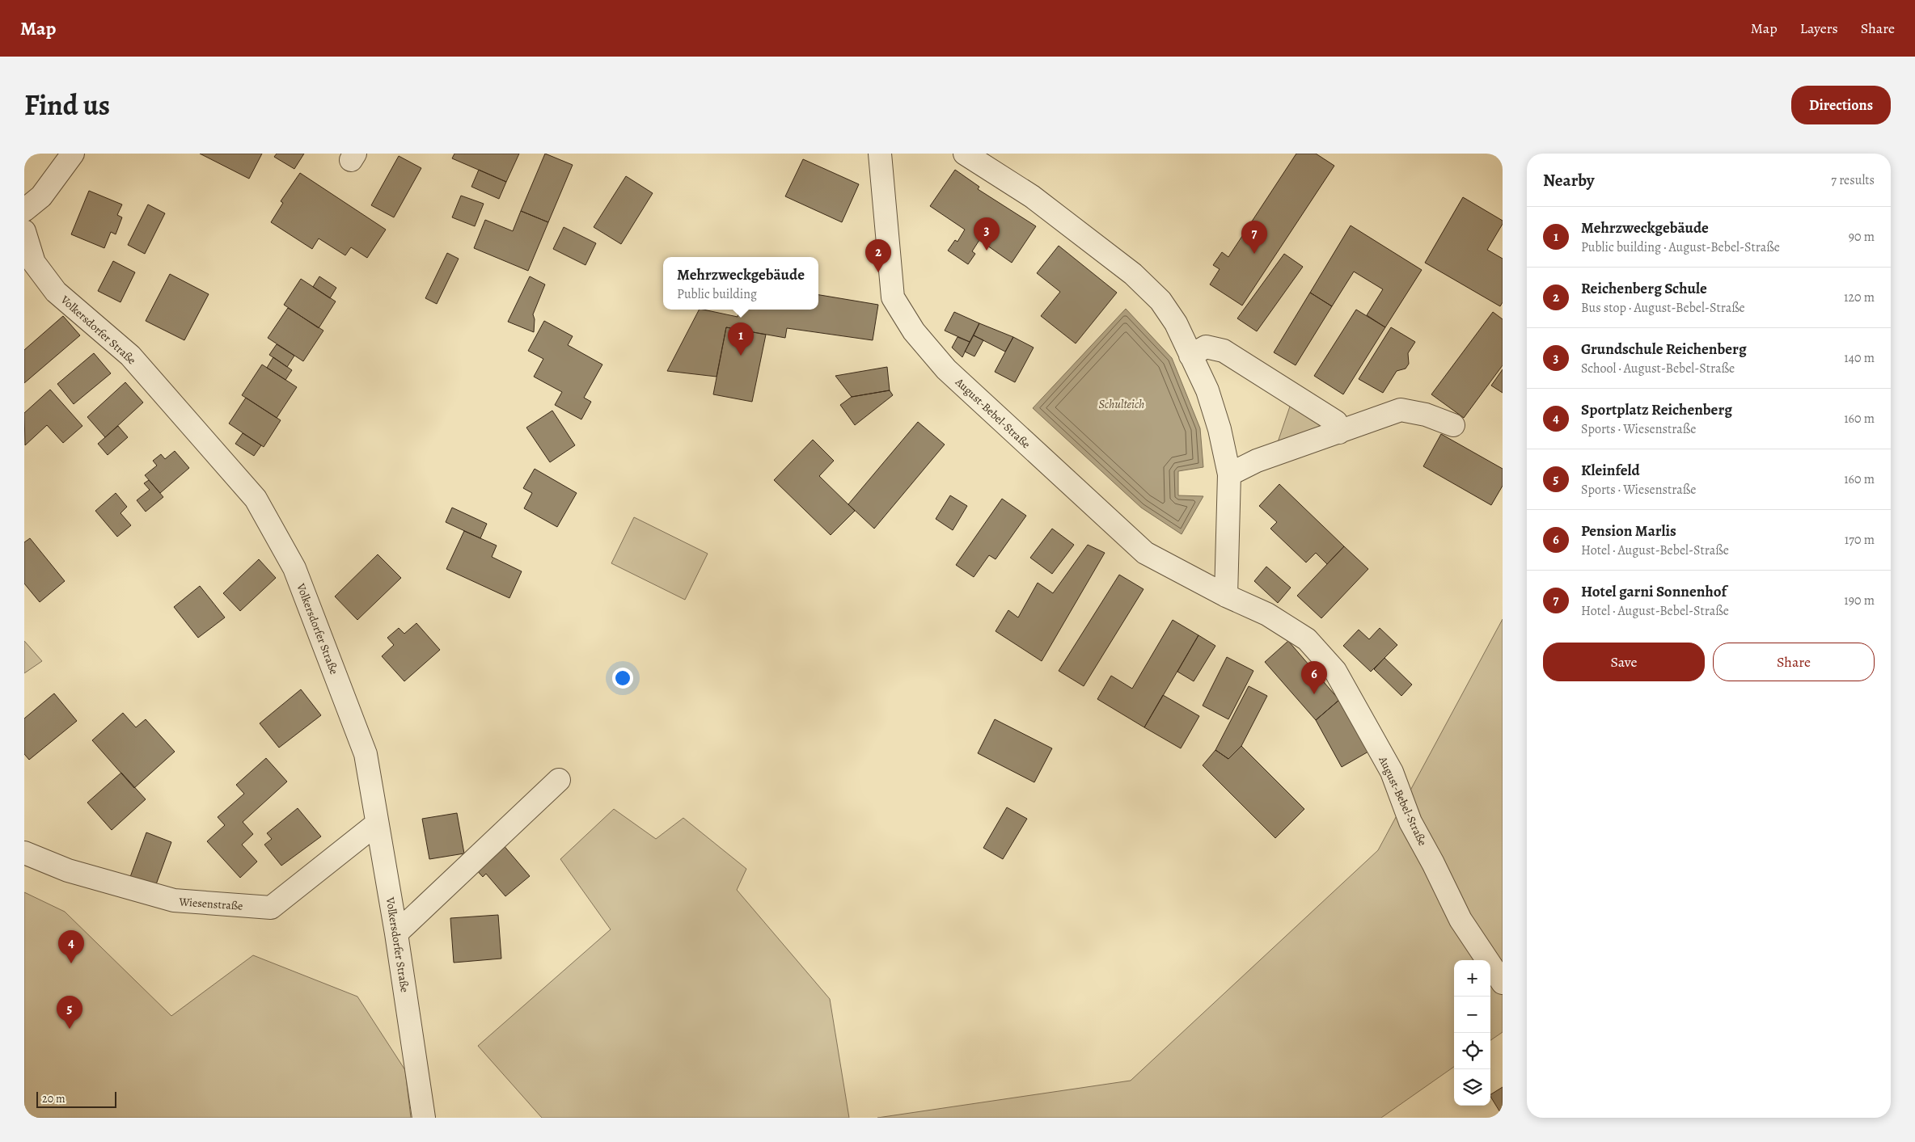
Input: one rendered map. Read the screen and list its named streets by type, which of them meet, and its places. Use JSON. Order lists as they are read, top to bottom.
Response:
{
  "streets": {
    "street": ["Volkersdorfer Straße", "August-Bebel-Straße", "Wiesenstraße"]
  },
  "crossings": [
    ["Volkersdorfer Straße", "Wiesenstraße"]
  ],
  "water": ["Schulteich"],
  "scale_bar": "20 m",
  "page": {
    "header": "Map",
    "nav": ["Map", "Layers", "Share"],
    "title": "Find us",
    "buttons": [
      "Directions",
      ["Save", "Share"]
    ],
    "heading": ["Nearby", "7 results"],
    "list": [
      {
        "mark": "1",
        "name": "Mehrzweckgebäude",
        "note": "Public building · August-Bebel-Straße",
        "value": "90 m"
      },
      {
        "mark": "2",
        "name": "Reichenberg Schule",
        "note": "Bus stop · August-Bebel-Straße",
        "value": "120 m"
      },
      {
        "mark": "3",
        "name": "Grundschule Reichenberg",
        "note": "School · August-Bebel-Straße",
        "value": "140 m"
      },
      {
        "mark": "4",
        "name": "Sportplatz Reichenberg",
        "note": "Sports · Wiesenstraße",
        "value": "160 m"
      },
      {
        "mark": "5",
        "name": "Kleinfeld",
        "note": "Sports · Wiesenstraße",
        "value": "160 m"
      },
      {
        "mark": "6",
        "name": "Pension Marlis",
        "note": "Hotel · August-Bebel-Straße",
        "value": "170 m"
      },
      {
        "mark": "7",
        "name": "Hotel garni Sonnenhof",
        "note": "Hotel · August-Bebel-Straße",
        "value": "190 m"
      }
    ],
    "pins": [
      "3",
      "7",
      "2",
      "1",
      "6",
      "4",
      "5"
    ],
    "popup": ["Mehrzweckgebäude", "Public building"],
    "map_buttons": ["+", "−"],
    "scale": "20 m"
  }
}
